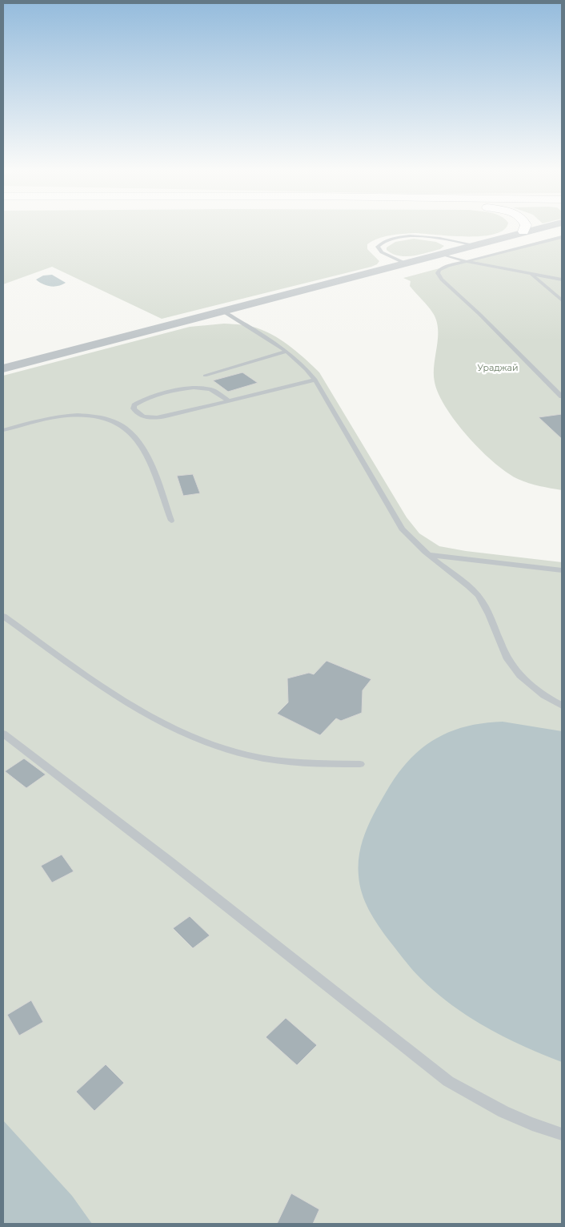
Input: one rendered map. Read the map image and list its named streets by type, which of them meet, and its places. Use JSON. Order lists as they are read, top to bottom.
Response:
{
  "parks": ["Ураджай"]
}
